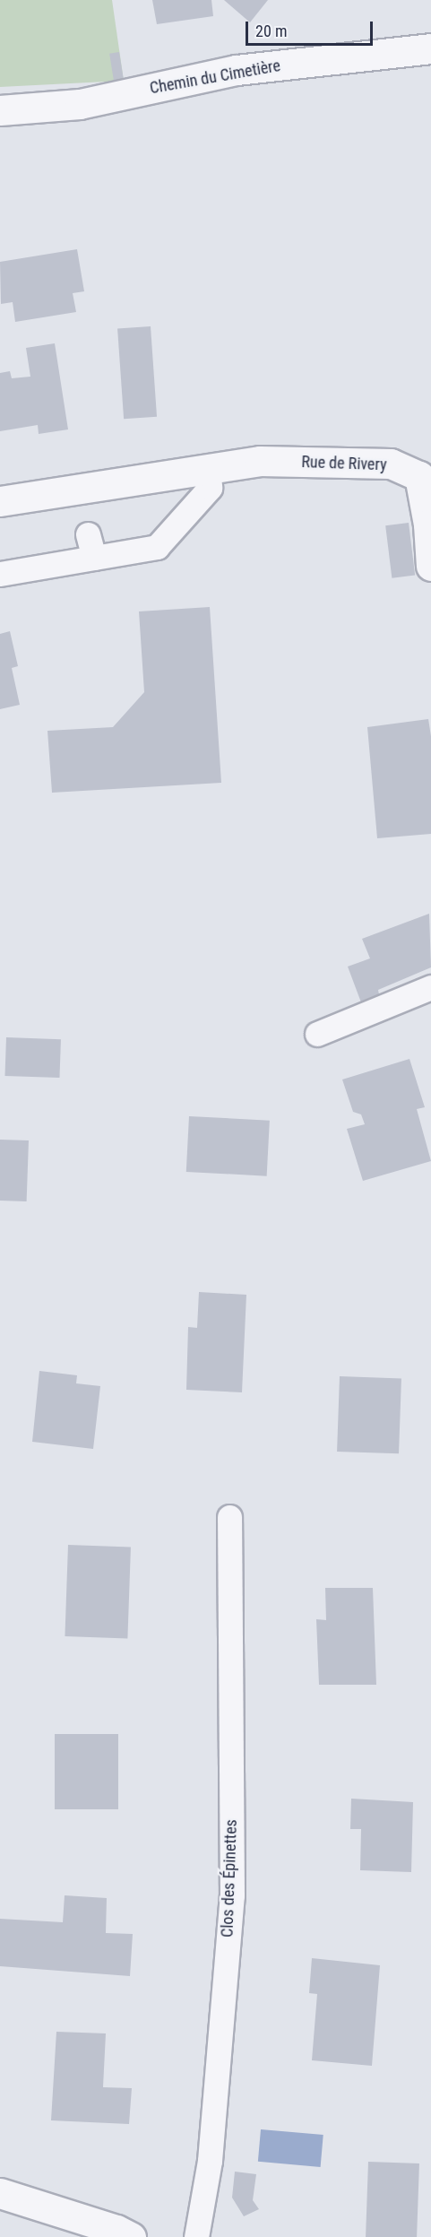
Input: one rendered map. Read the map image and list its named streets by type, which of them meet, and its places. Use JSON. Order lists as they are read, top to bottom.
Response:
{
  "streets": {
    "street": ["Chemin du Cimetière", "Rue de Rivery"],
    "lane": ["Clos des Épinettes"]
  },
  "scale_bar": "20 m"
}
